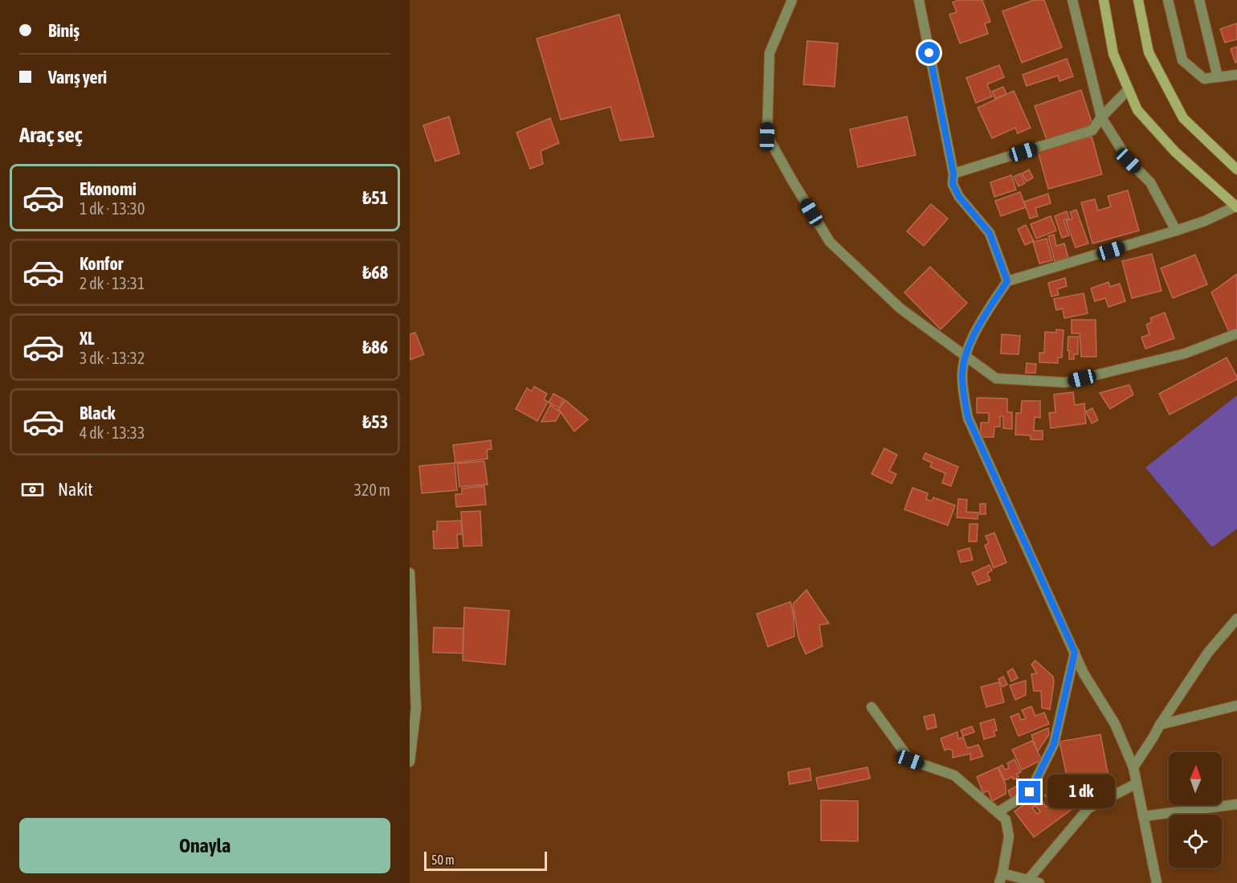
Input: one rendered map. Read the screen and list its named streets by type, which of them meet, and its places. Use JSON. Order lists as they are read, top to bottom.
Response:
{
  "scale_bar": "50 m",
  "north": "top",
  "page": {
    "banner": ["Biniş", "Varış yeri"],
    "heading": "Araç seç",
    "list": [
      {
        "name": "Ekonomi",
        "note": "1 dk · 13:30",
        "value": "₺51"
      },
      {
        "name": "Konfor",
        "note": "2 dk · 13:31",
        "value": "₺68"
      },
      {
        "name": "XL",
        "note": "3 dk · 13:32",
        "value": "₺86"
      },
      {
        "name": "Black",
        "note": "4 dk · 13:33",
        "value": "₺53"
      }
    ],
    "pay": ["Nakit", "320 m"],
    "bubble": "1 dk",
    "buttons": "Onayla",
    "scale": "50 m"
  }
}
